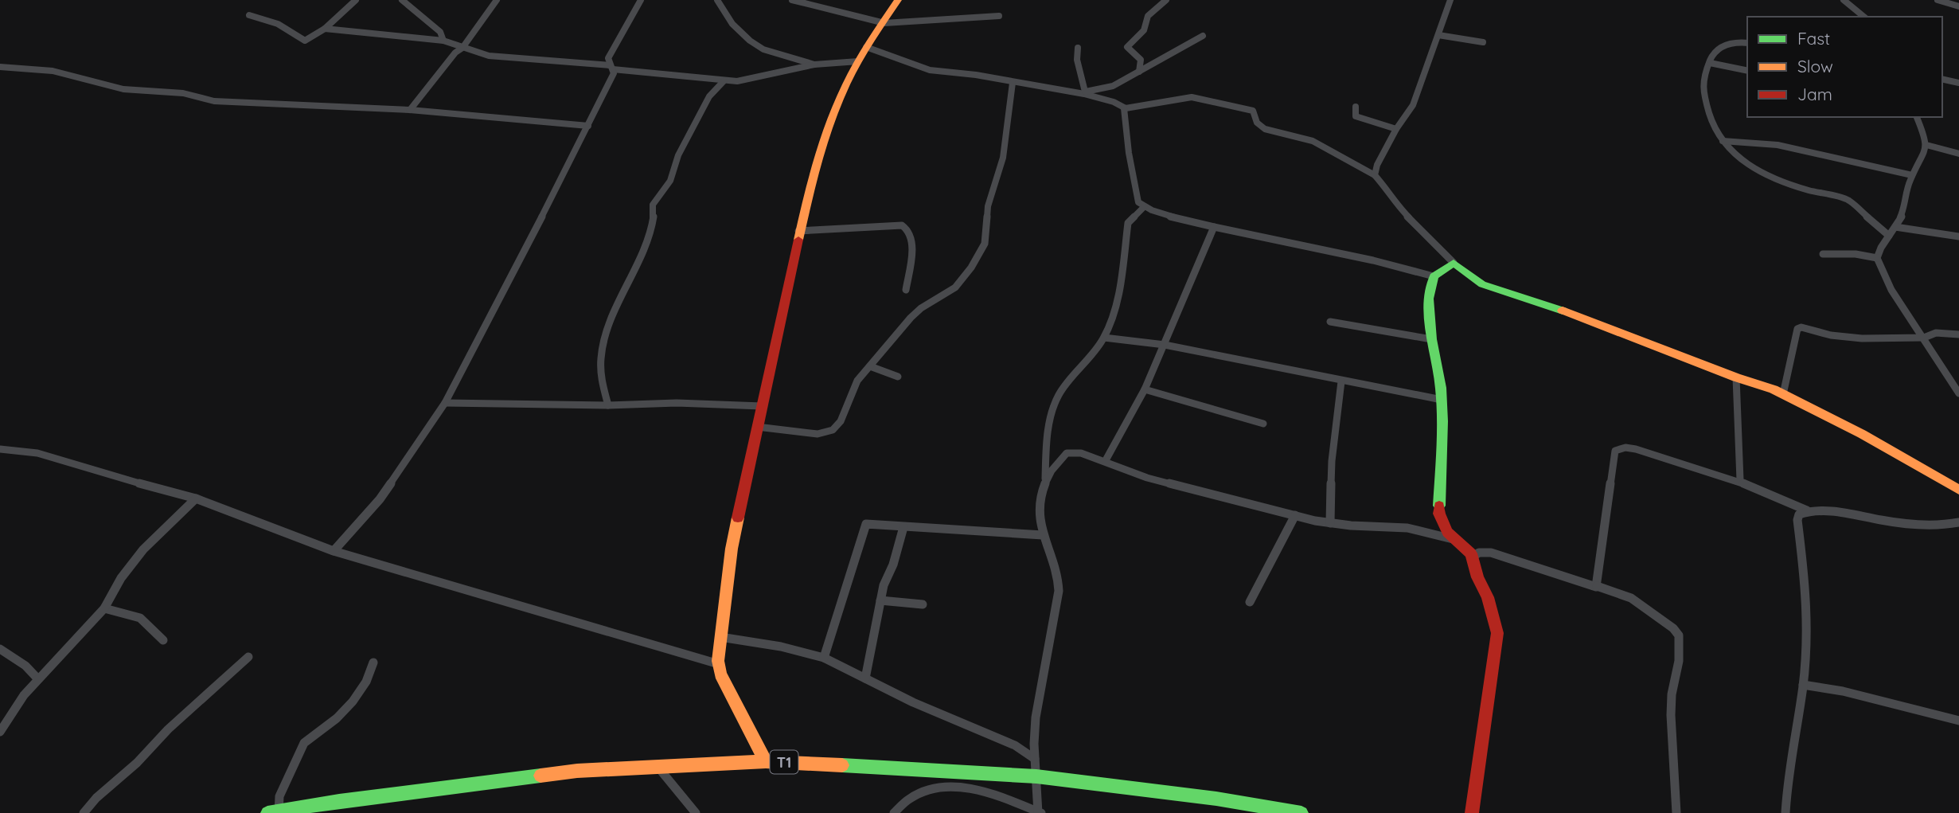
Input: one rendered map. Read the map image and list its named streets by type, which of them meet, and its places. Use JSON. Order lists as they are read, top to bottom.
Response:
{
  "streets": {
    "main road": ["T1"]
  },
  "legend": ["Fast", "Slow", "Jam"]
}
